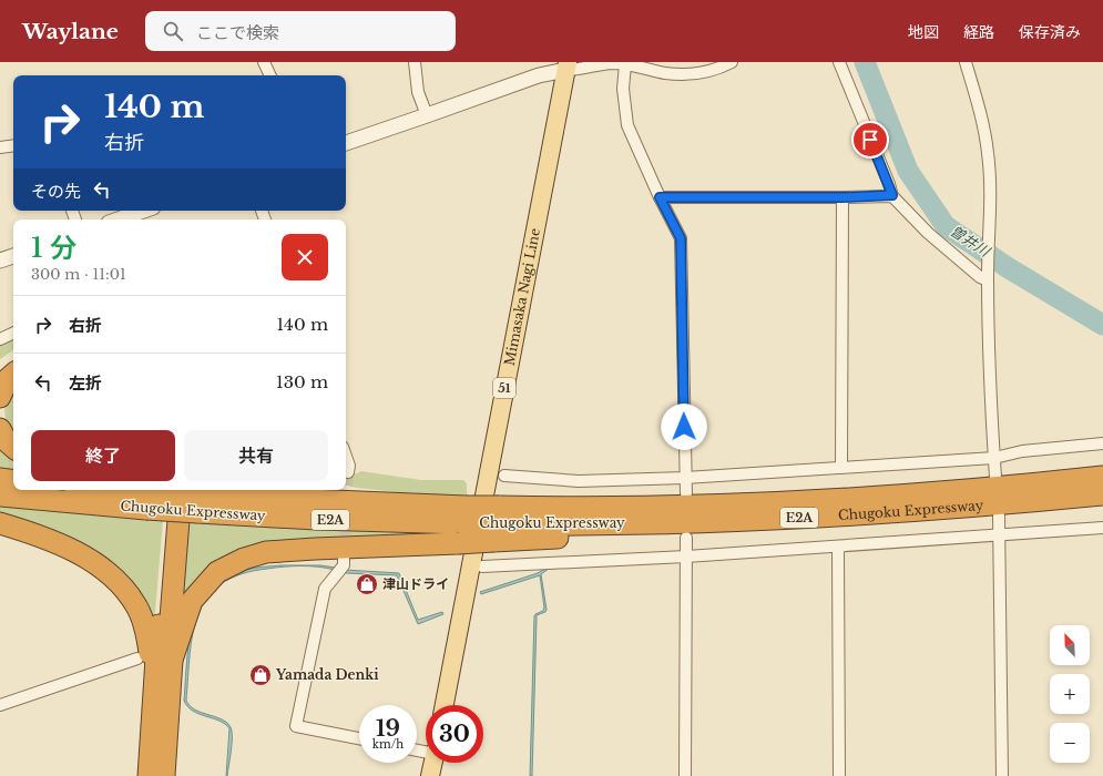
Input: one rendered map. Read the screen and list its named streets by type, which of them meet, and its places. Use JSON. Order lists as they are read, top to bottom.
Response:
{
  "streets": {
    "highway": ["Chugoku Expressway", "E2A"],
    "main road": ["Mimasaka Nagi Line", "51"]
  },
  "water": ["曽井川"],
  "places": {
    "shop": ["津山ドライ", "Yamada Denki"]
  },
  "north": "top left",
  "page": {
    "header": "Waylane",
    "search": "ここで検索",
    "nav": ["地図", "経路", "保存済み"],
    "turn": ["140 m", "右折"],
    "then": "その先",
    "heading": ["1 分", "300 m · 11:01"],
    "list": [
      {
        "name": "右折",
        "value": "140 m"
      },
      {
        "name": "左折",
        "value": "130 m"
      }
    ],
    "buttons": ["終了", "共有"],
    "map_buttons": ["+", "−"],
    "speed": "19 km/h",
    "limit": "30"
  }
}
